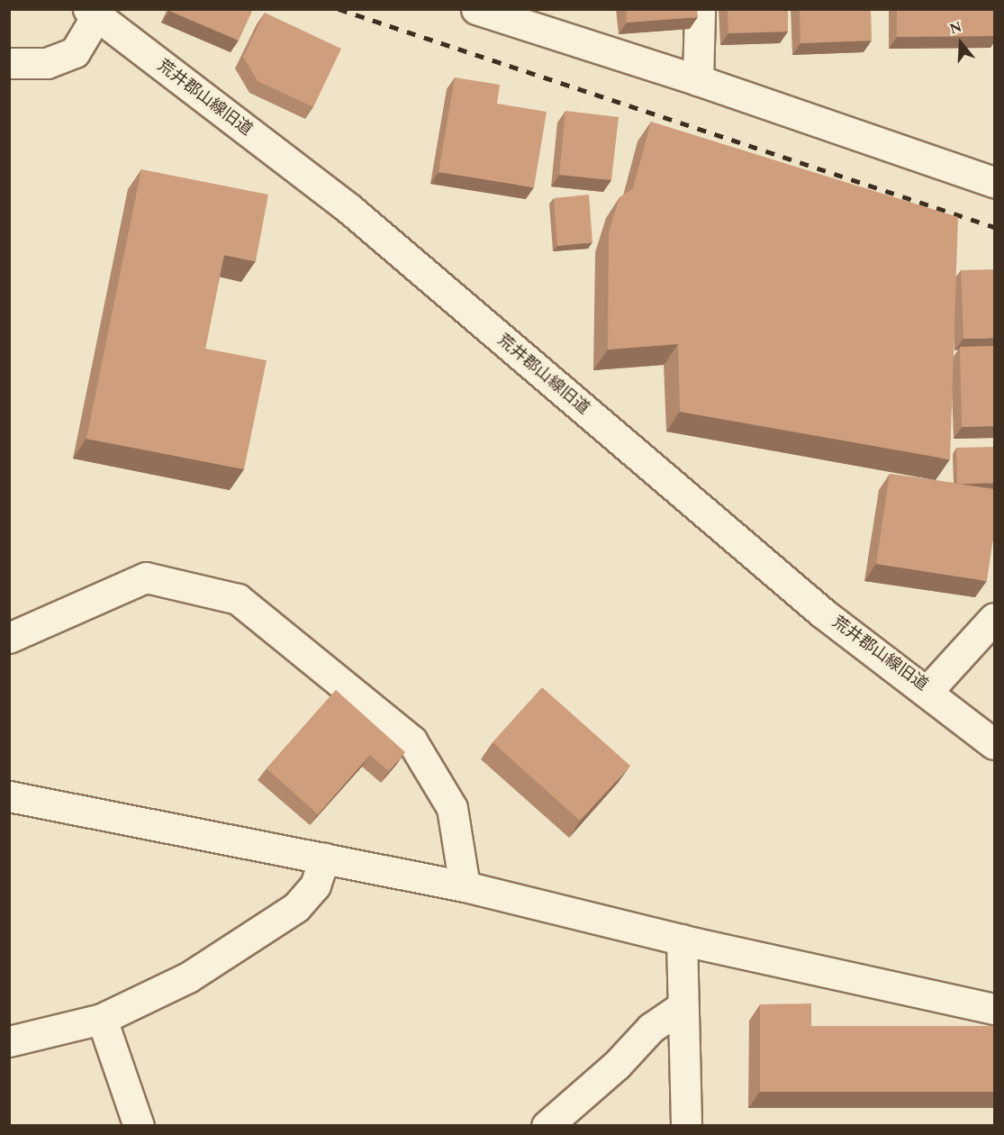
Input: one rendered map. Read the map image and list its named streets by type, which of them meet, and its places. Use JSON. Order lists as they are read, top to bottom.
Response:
{
  "streets": {
    "street": ["荒井郡山線旧道"]
  },
  "north": "top"
}
